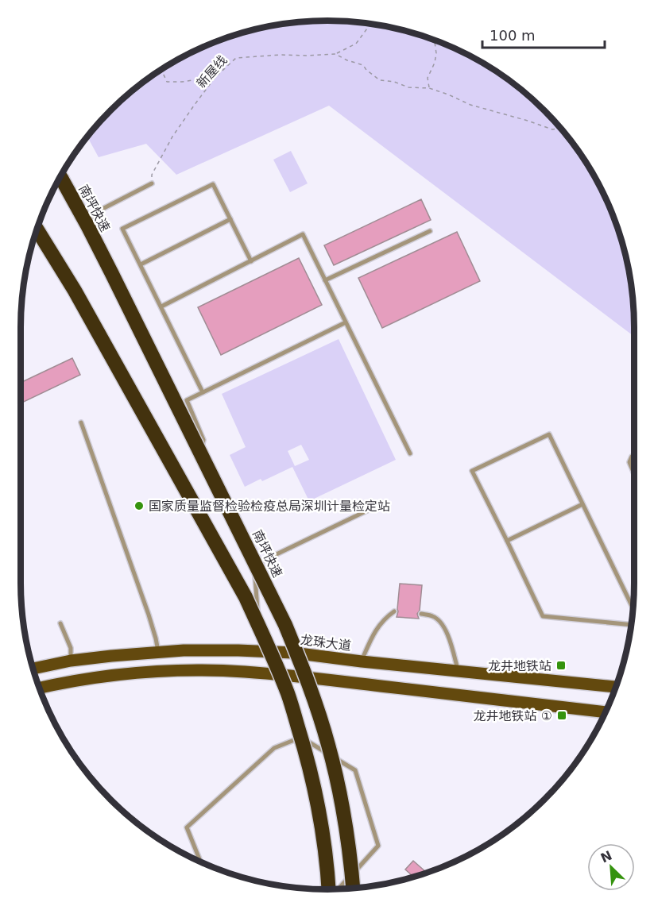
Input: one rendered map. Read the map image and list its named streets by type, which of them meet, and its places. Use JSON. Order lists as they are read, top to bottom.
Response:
{
  "streets": {
    "highway": ["南坪快速"],
    "main road": ["龙珠大道"],
    "path": ["新屋线"]
  },
  "places": {
    "other": ["国家质量监督检验检疫总局深圳计量检定站"],
    "transit": ["龙井地铁站", "龙井地铁站 ①"]
  },
  "scale_bar": "100 m",
  "north": "top left"
}
